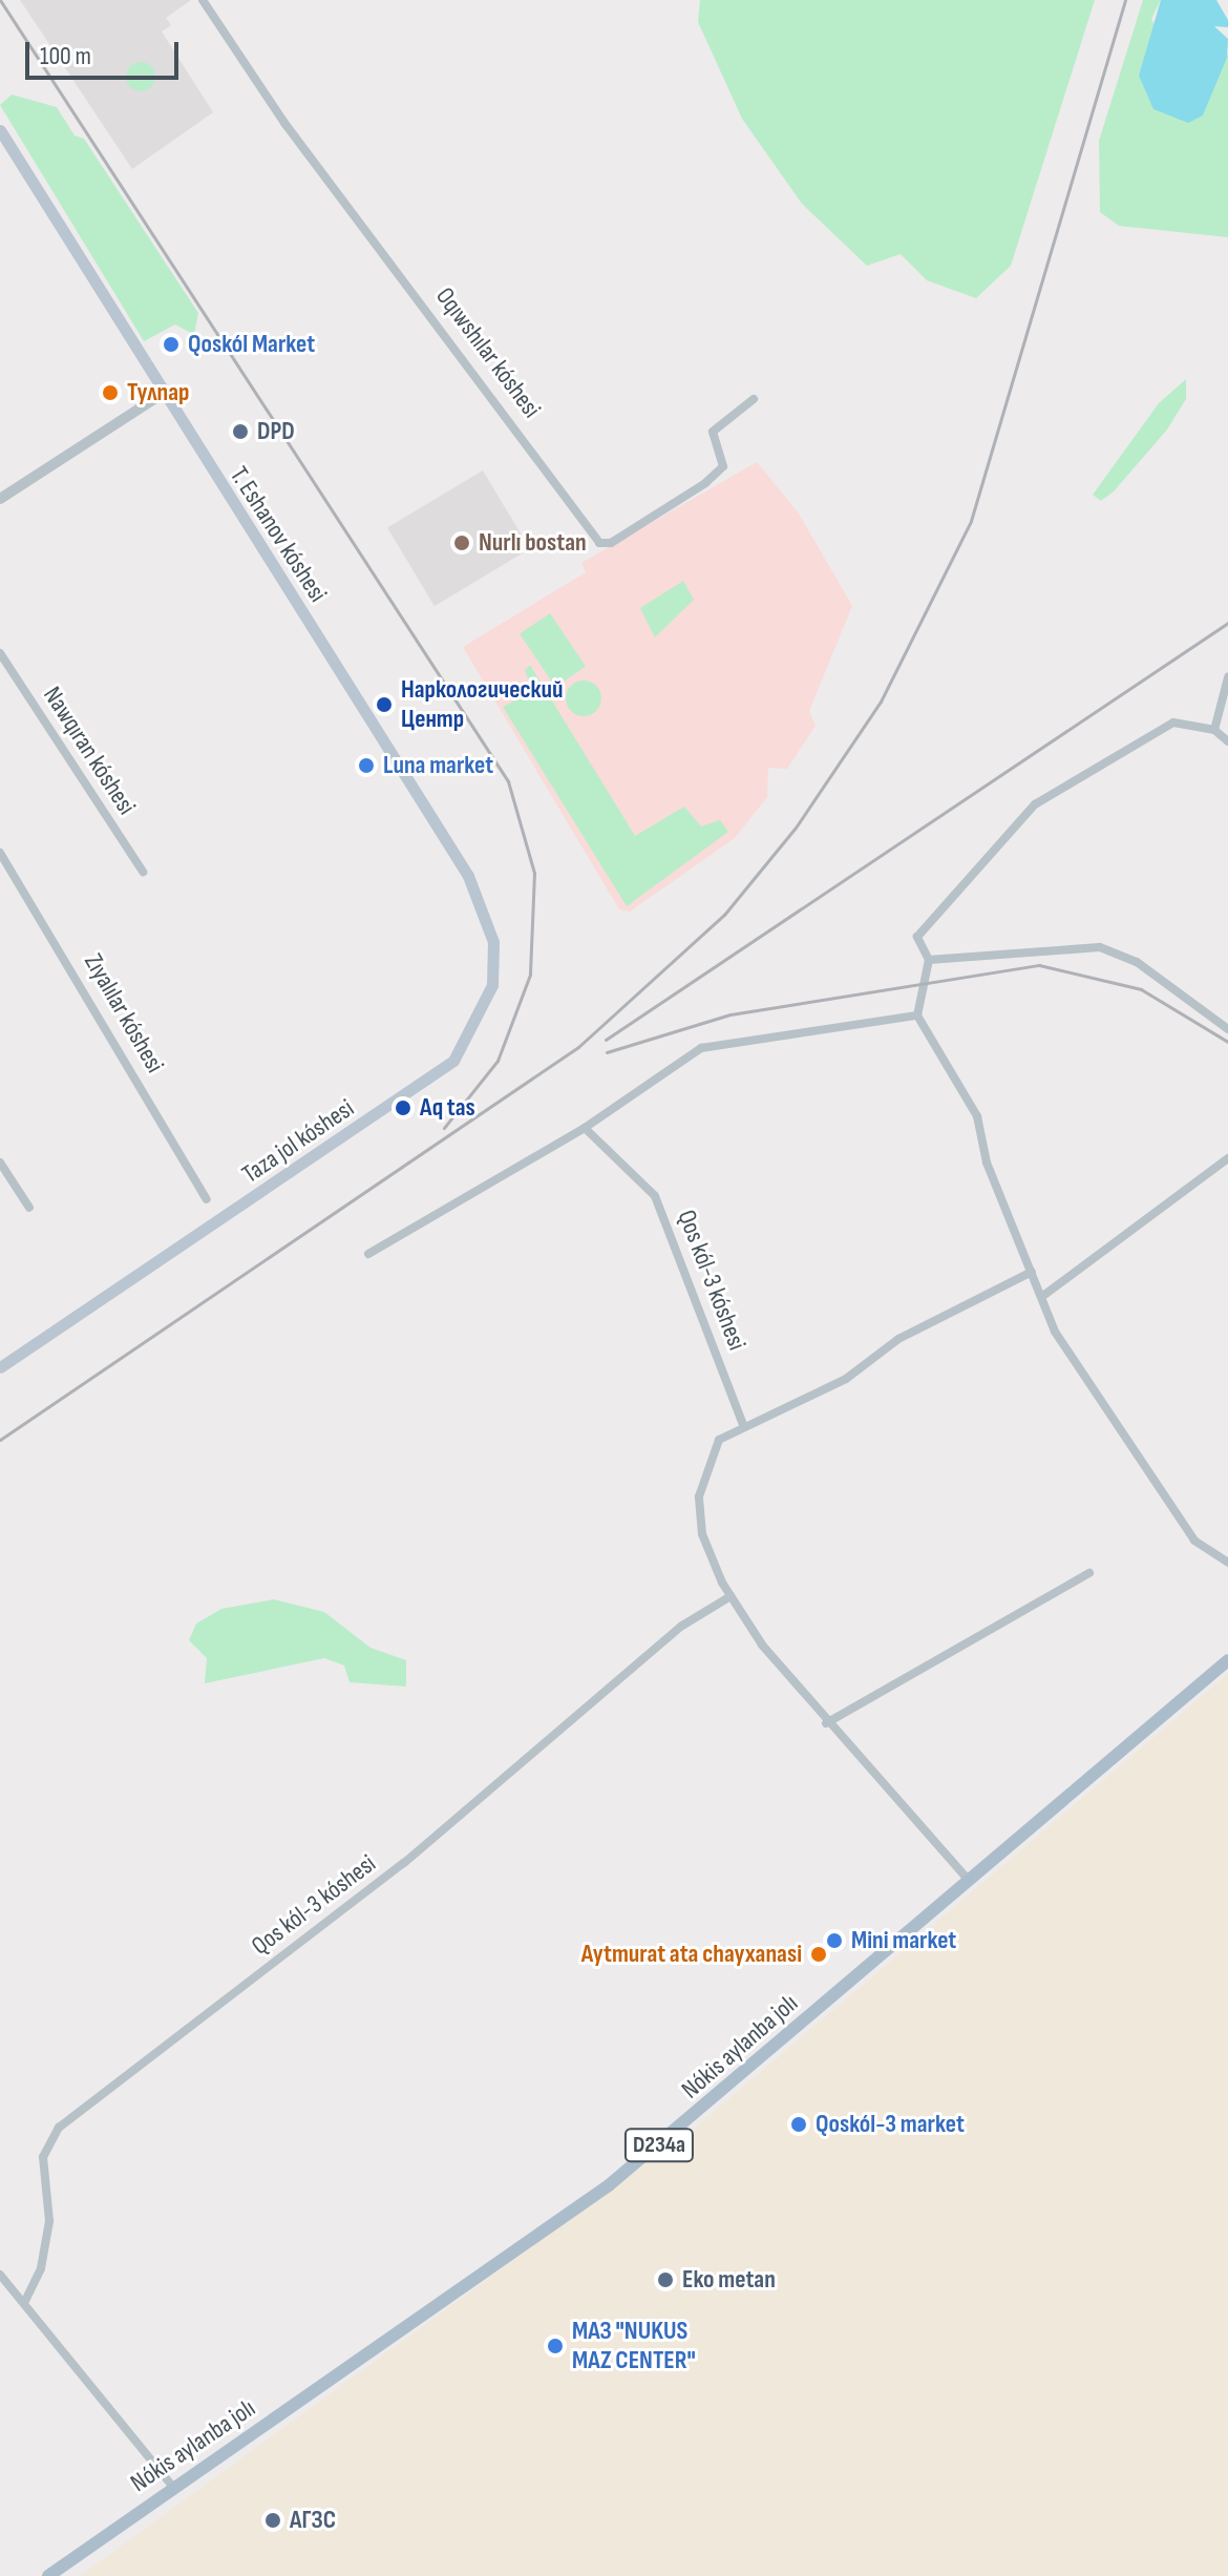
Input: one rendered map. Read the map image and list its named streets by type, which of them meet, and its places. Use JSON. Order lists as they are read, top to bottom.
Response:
{
  "streets": {
    "main road": [
      "T. Eshanov kóshesi",
      "Taza jol kóshesi",
      "Nókis aylanba jolı",
      "D234a"
    ],
    "street": [
      "Oqıwshılar kóshesi",
      "Nawqıran kóshesi",
      "Zıyalılar kóshesi",
      "Qos kól-3 kóshesi"
    ]
  },
  "crossings": [
    ["T. Eshanov kóshesi", "Taza jol kóshesi"]
  ],
  "places": [
    "Qoskól Market",
    "Тулпар",
    "DPD",
    "Nurlı bostan",
    "Наркологический Центр",
    "Luna market",
    "Aq tas",
    "Mini market",
    "Aytmurat ata chayxanasi",
    "Qoskól-3 market",
    "Eko metan",
    "МАЗ \"NUKUS MAZ CENTER\"",
    "АГЗС"
  ],
  "scale_bar": "100 m"
}
